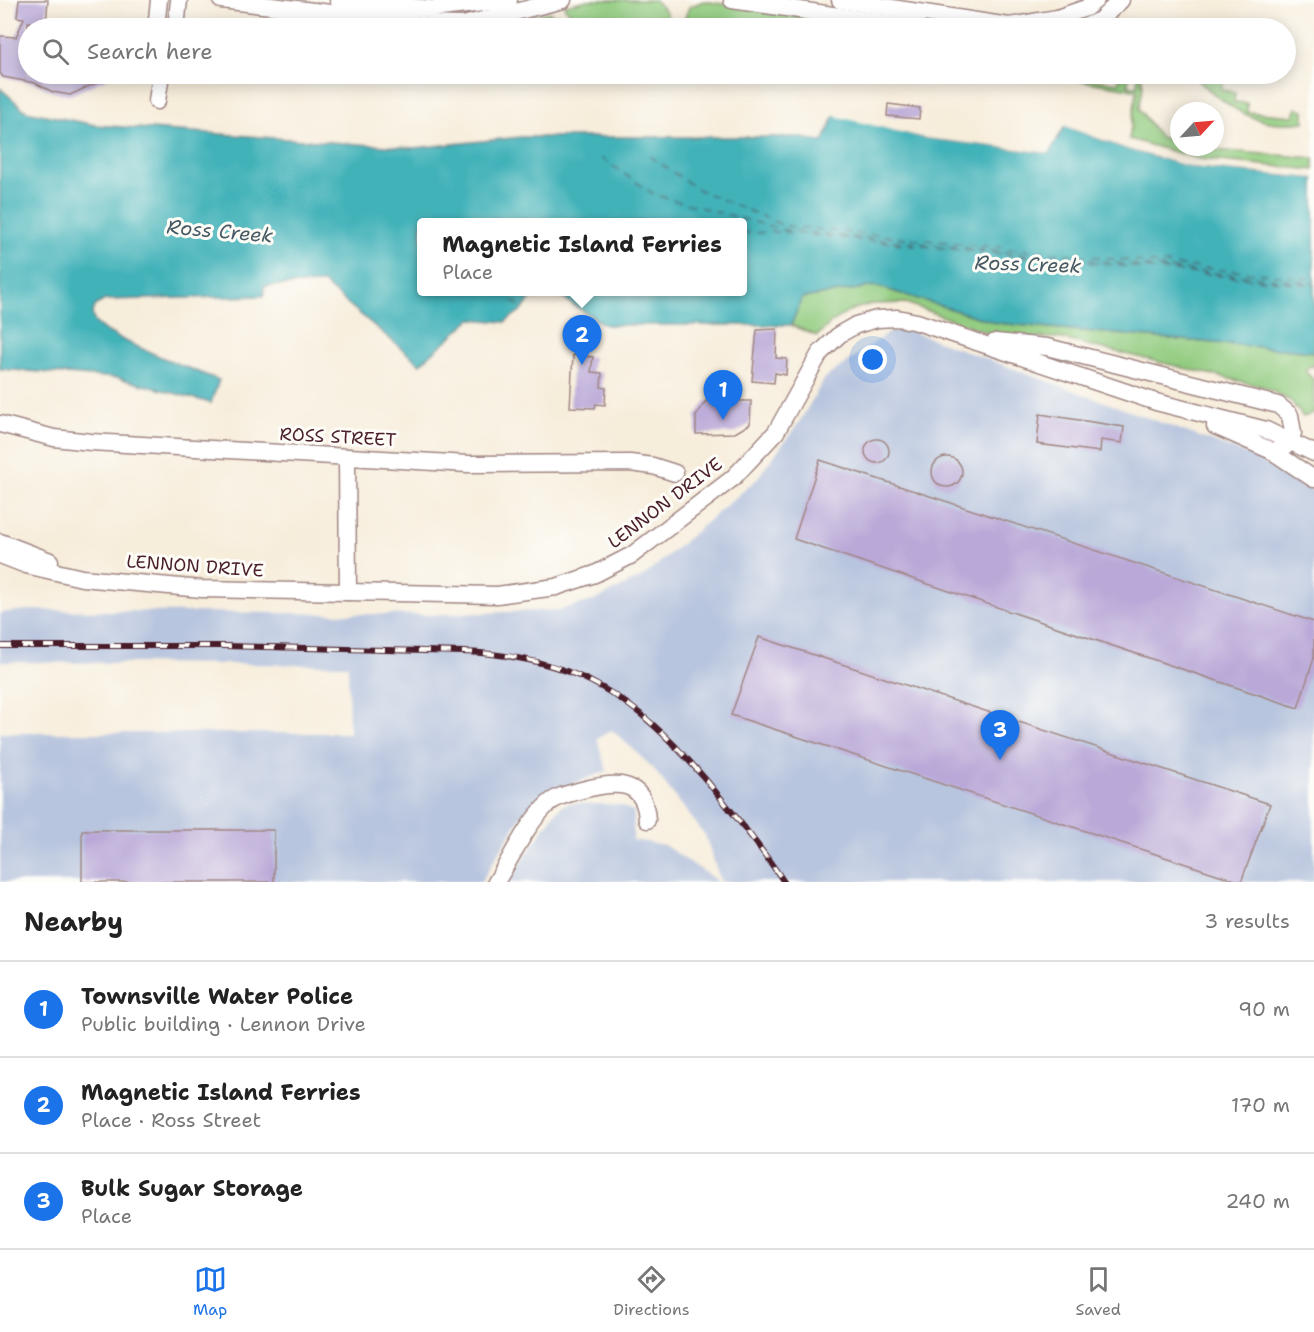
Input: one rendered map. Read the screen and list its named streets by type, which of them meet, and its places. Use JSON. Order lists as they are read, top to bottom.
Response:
{
  "streets": {
    "street": ["ROSS STREET", "LENNON DRIVE"]
  },
  "water": ["Ross Creek"],
  "north": "top right",
  "page": {
    "search": "Search here",
    "popup": ["Magnetic Island Ferries", "Place"],
    "pins": ["2", "1", "3"],
    "heading": ["Nearby", "3 results"],
    "list": [
      {
        "mark": "1",
        "name": "Townsville Water Police",
        "note": "Public building · Lennon Drive",
        "value": "90 m"
      },
      {
        "mark": "2",
        "name": "Magnetic Island Ferries",
        "note": "Place · Ross Street",
        "value": "170 m"
      },
      {
        "mark": "3",
        "name": "Bulk Sugar Storage",
        "note": "Place",
        "value": "240 m"
      }
    ],
    "nav": ["Map", "Directions", "Saved"]
  }
}
